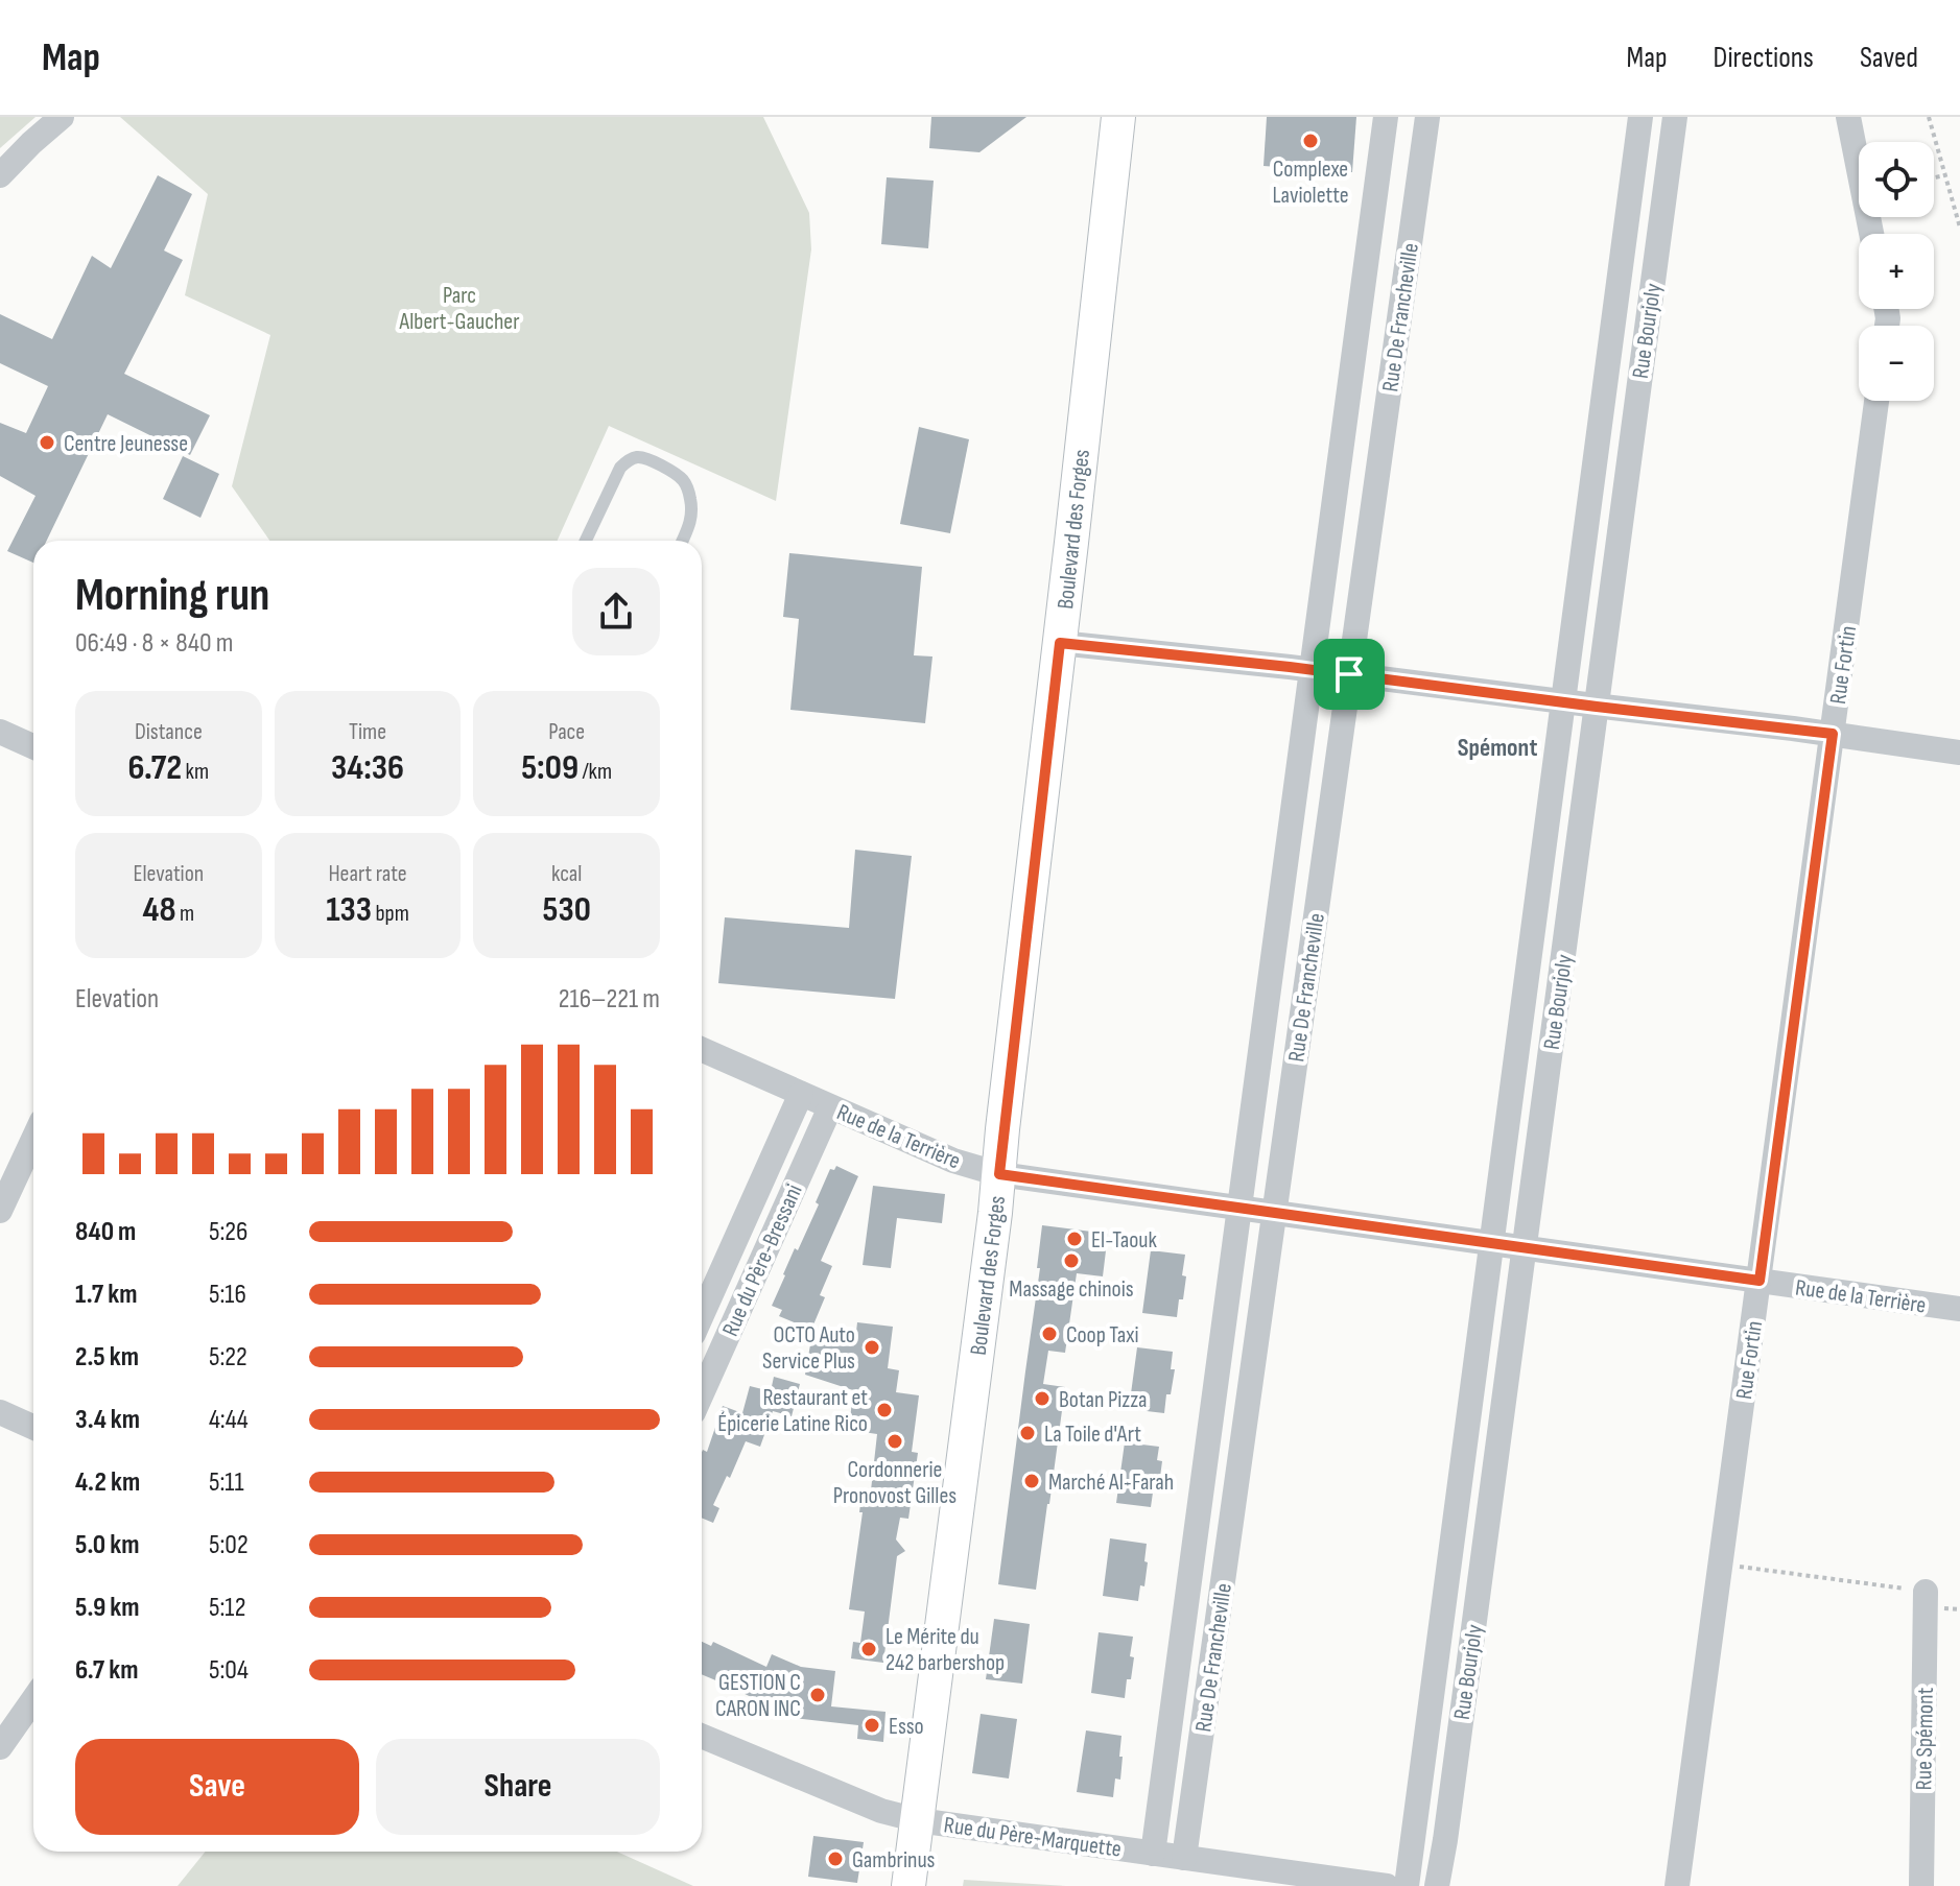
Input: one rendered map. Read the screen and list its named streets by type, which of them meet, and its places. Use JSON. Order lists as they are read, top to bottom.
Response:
{
  "streets": {
    "main road": ["Boulevard des Forges"],
    "street": [
      "Rue De Francheville",
      "Rue Bourjoly",
      "Rue Fortin",
      "Rue de la Terrière",
      "Rue du Père-Bressani",
      "Rue Spémont",
      "Rue du Père-Marquette"
    ]
  },
  "crossings": [
    ["Rue De Francheville", "Rue de la Terrière"],
    ["Rue De Francheville", "Rue du Père-Marquette"],
    ["Rue Bourjoly", "Rue de la Terrière"],
    ["Boulevard des Forges", "Rue de la Terrière"],
    ["Boulevard des Forges", "Rue du Père-Marquette"],
    ["Rue Fortin", "Rue de la Terrière"],
    ["Rue de la Terrière", "Rue du Père-Bressani"]
  ],
  "districts": ["Spémont"],
  "parks": ["Parc Albert-Gaucher"],
  "places": [
    "Complexe Laviolette",
    "Centre Jeunesse",
    "El-Taouk",
    "Massage chinois",
    "Coop Taxi",
    "OCTO Auto Service Plus",
    "Botan Pizza",
    "Restaurant et Épicerie Latine Rico",
    "La Toile d'Art",
    "Cordonnerie Pronovost Gilles",
    "Marché Al-Farah",
    "Le Mérite du 242 barbershop",
    "GESTION C CARON INC",
    "Esso",
    "Gambrinus"
  ],
  "page": {
    "header": "Map",
    "nav": ["Map", "Directions", "Saved"],
    "map_buttons": ["+", "−"],
    "heading": ["Morning run", "06:49 · 8 × 840 m"],
    "stats": [
      ["Distance", "6.72 km"],
      ["Time", "34:36"],
      ["Pace", "5:09 /km"],
      ["Elevation", "48 m"],
      ["Heart rate", "133 bpm"],
      ["kcal", "530"]
    ],
    "chart": ["Elevation", "216–221 m"],
    "list": [
      {
        "name": "840 m",
        "note": "5:26"
      },
      {
        "name": "1.7 km",
        "note": "5:16"
      },
      {
        "name": "2.5 km",
        "note": "5:22"
      },
      {
        "name": "3.4 km",
        "note": "4:44"
      },
      {
        "name": "4.2 km",
        "note": "5:11"
      },
      {
        "name": "5.0 km",
        "note": "5:02"
      },
      {
        "name": "5.9 km",
        "note": "5:12"
      },
      {
        "name": "6.7 km",
        "note": "5:04"
      }
    ],
    "buttons": ["Save", "Share"]
  }
}
